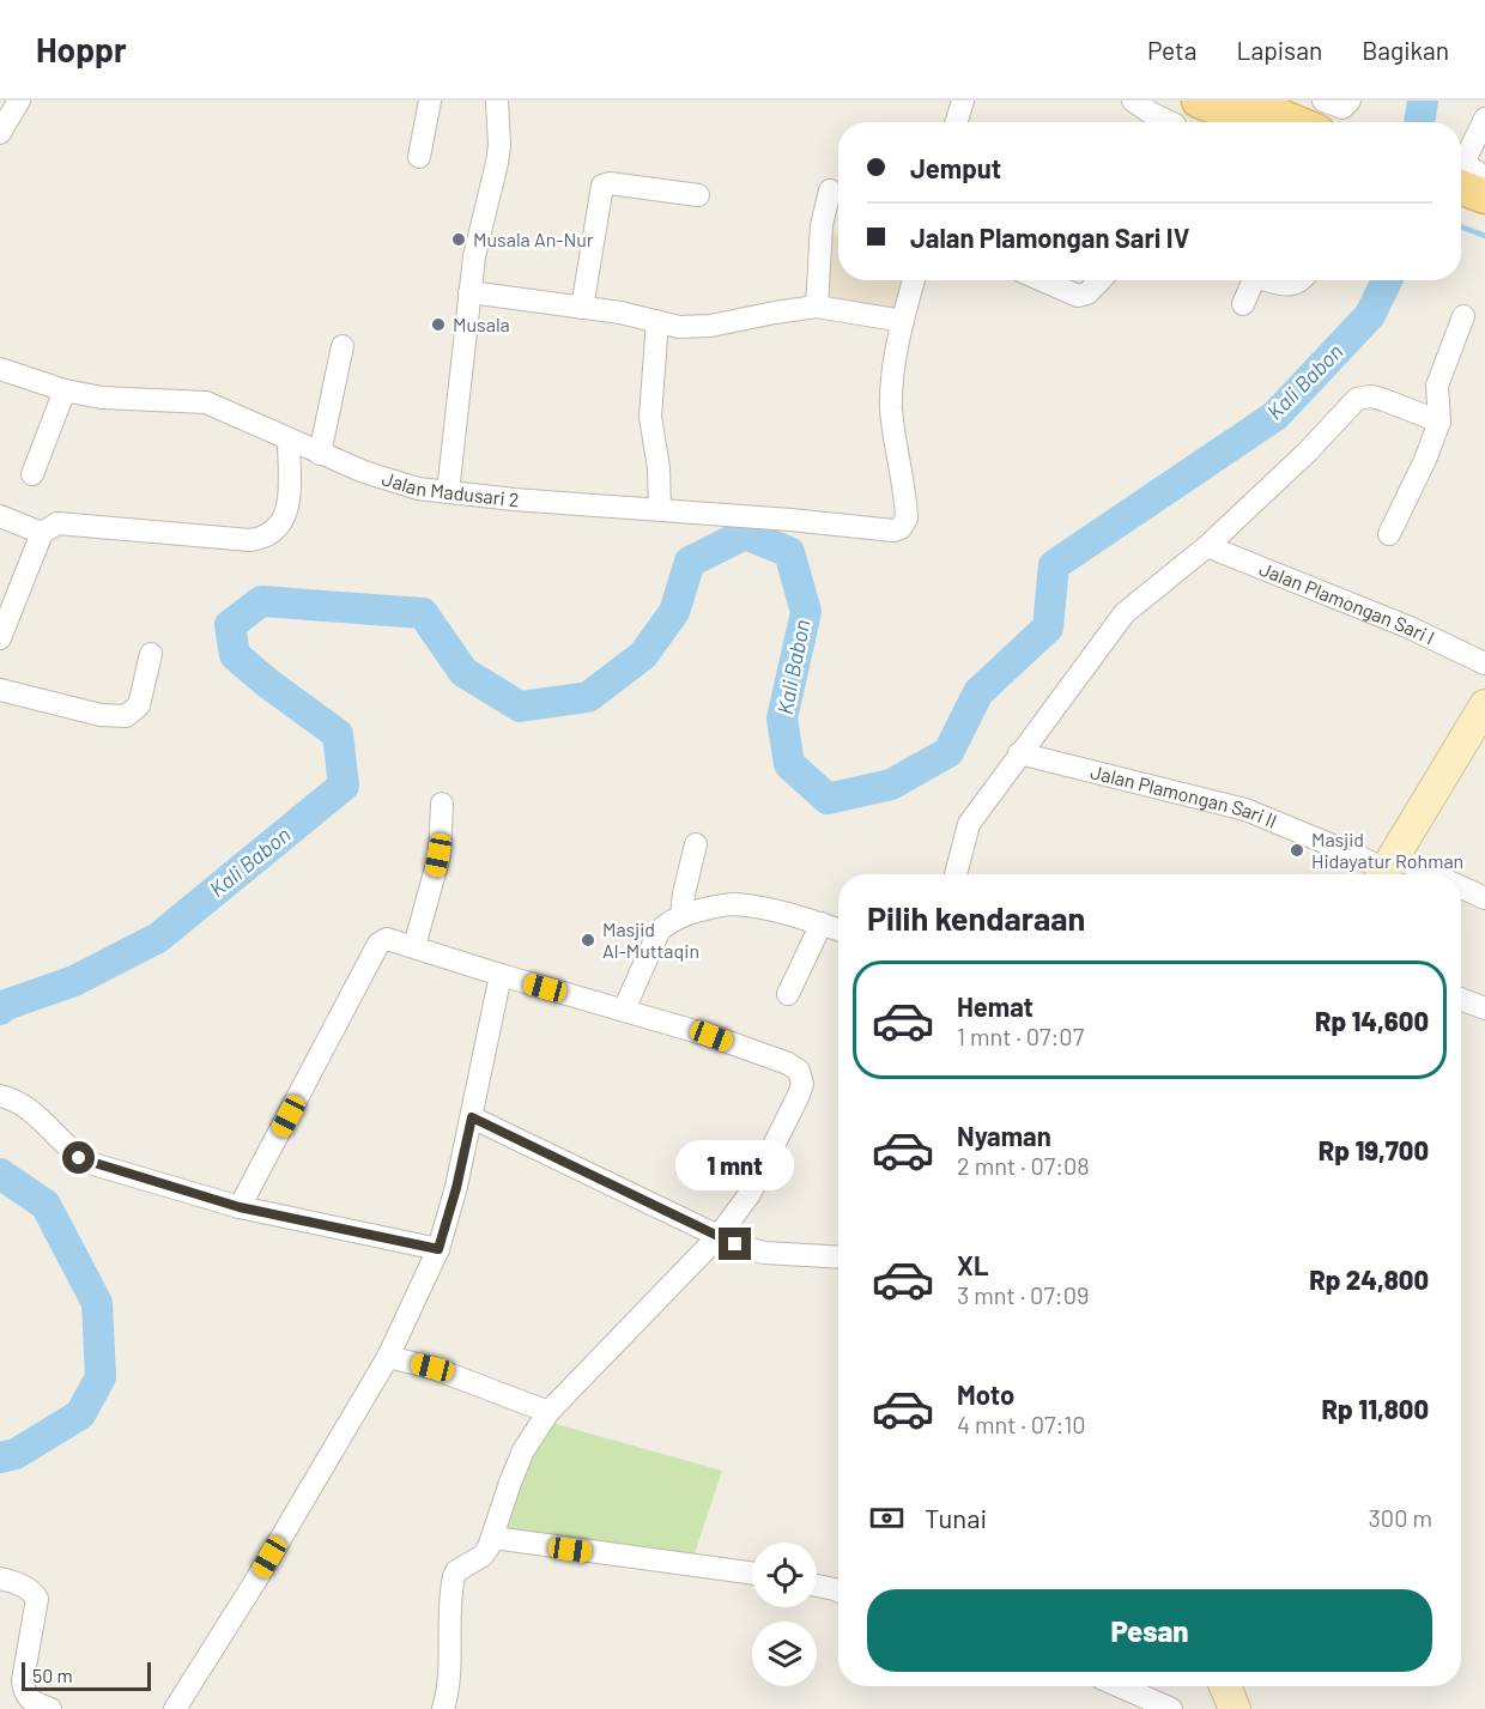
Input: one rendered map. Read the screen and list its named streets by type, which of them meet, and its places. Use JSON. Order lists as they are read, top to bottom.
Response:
{
  "streets": {
    "street": ["Jalan Madusari 2", "Jalan Plamongan Sari I", "Jalan Plamongan Sari II"]
  },
  "water": ["Kali Babon"],
  "places": [
    "Musala An-Nur",
    "Musala",
    "Masjid Hidayatur Rohman",
    "Masjid Al-Muttaqin"
  ],
  "scale_bar": "50 m",
  "page": {
    "header": "Hoppr",
    "nav": ["Peta", "Lapisan", "Bagikan"],
    "banner": ["Jemput", "Jalan Plamongan Sari IV"],
    "heading": "Pilih kendaraan",
    "list": [
      {
        "name": "Hemat",
        "note": "1 mnt · 07:07",
        "value": "Rp 14,600"
      },
      {
        "name": "Nyaman",
        "note": "2 mnt · 07:08",
        "value": "Rp 19,700"
      },
      {
        "name": "XL",
        "note": "3 mnt · 07:09",
        "value": "Rp 24,800"
      },
      {
        "name": "Moto",
        "note": "4 mnt · 07:10",
        "value": "Rp 11,800"
      }
    ],
    "bubble": "1 mnt",
    "pay": ["Tunai", "300 m"],
    "buttons": "Pesan",
    "scale": "50 m"
  }
}
